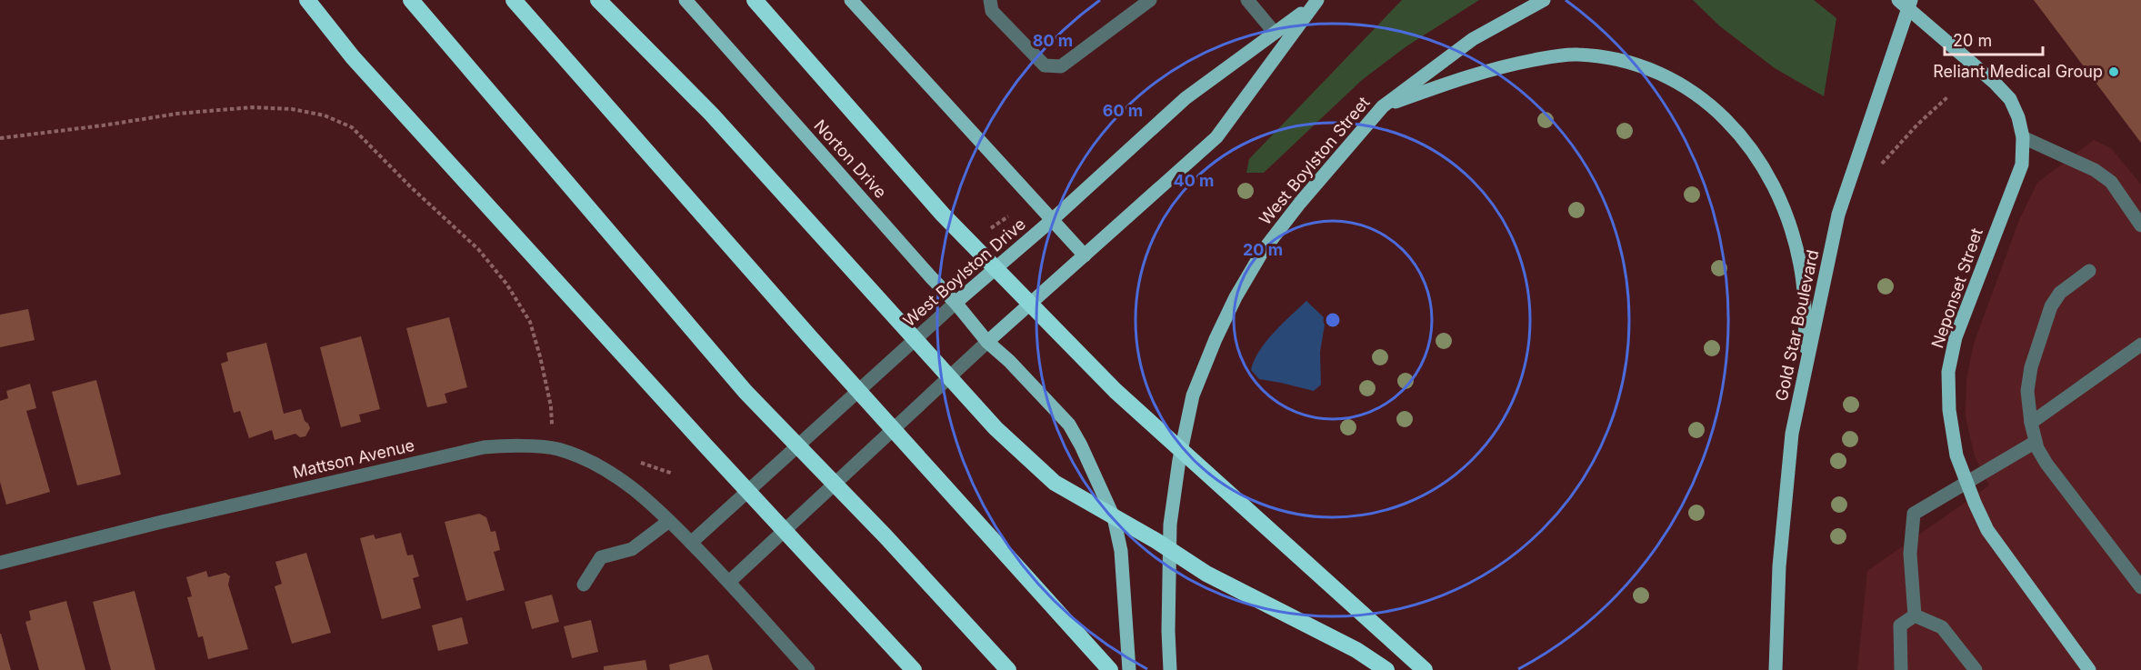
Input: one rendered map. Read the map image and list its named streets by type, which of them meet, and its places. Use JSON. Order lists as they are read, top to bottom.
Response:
{
  "streets": {
    "main road": [
      "Norton Drive",
      "West Boylston Street",
      "West Boylston Drive",
      "Neponset Street",
      "Gold Star Boulevard"
    ],
    "street": ["Mattson Avenue"]
  },
  "crossings": [
    ["Norton Drive", "West Boylston Drive"],
    ["West Boylston Drive", "Mattson Avenue"]
  ],
  "places": ["Reliant Medical Group"],
  "scale_bar": "20 m",
  "rings": [
    "80 m",
    "60 m",
    "40 m",
    "20 m"
  ]
}
